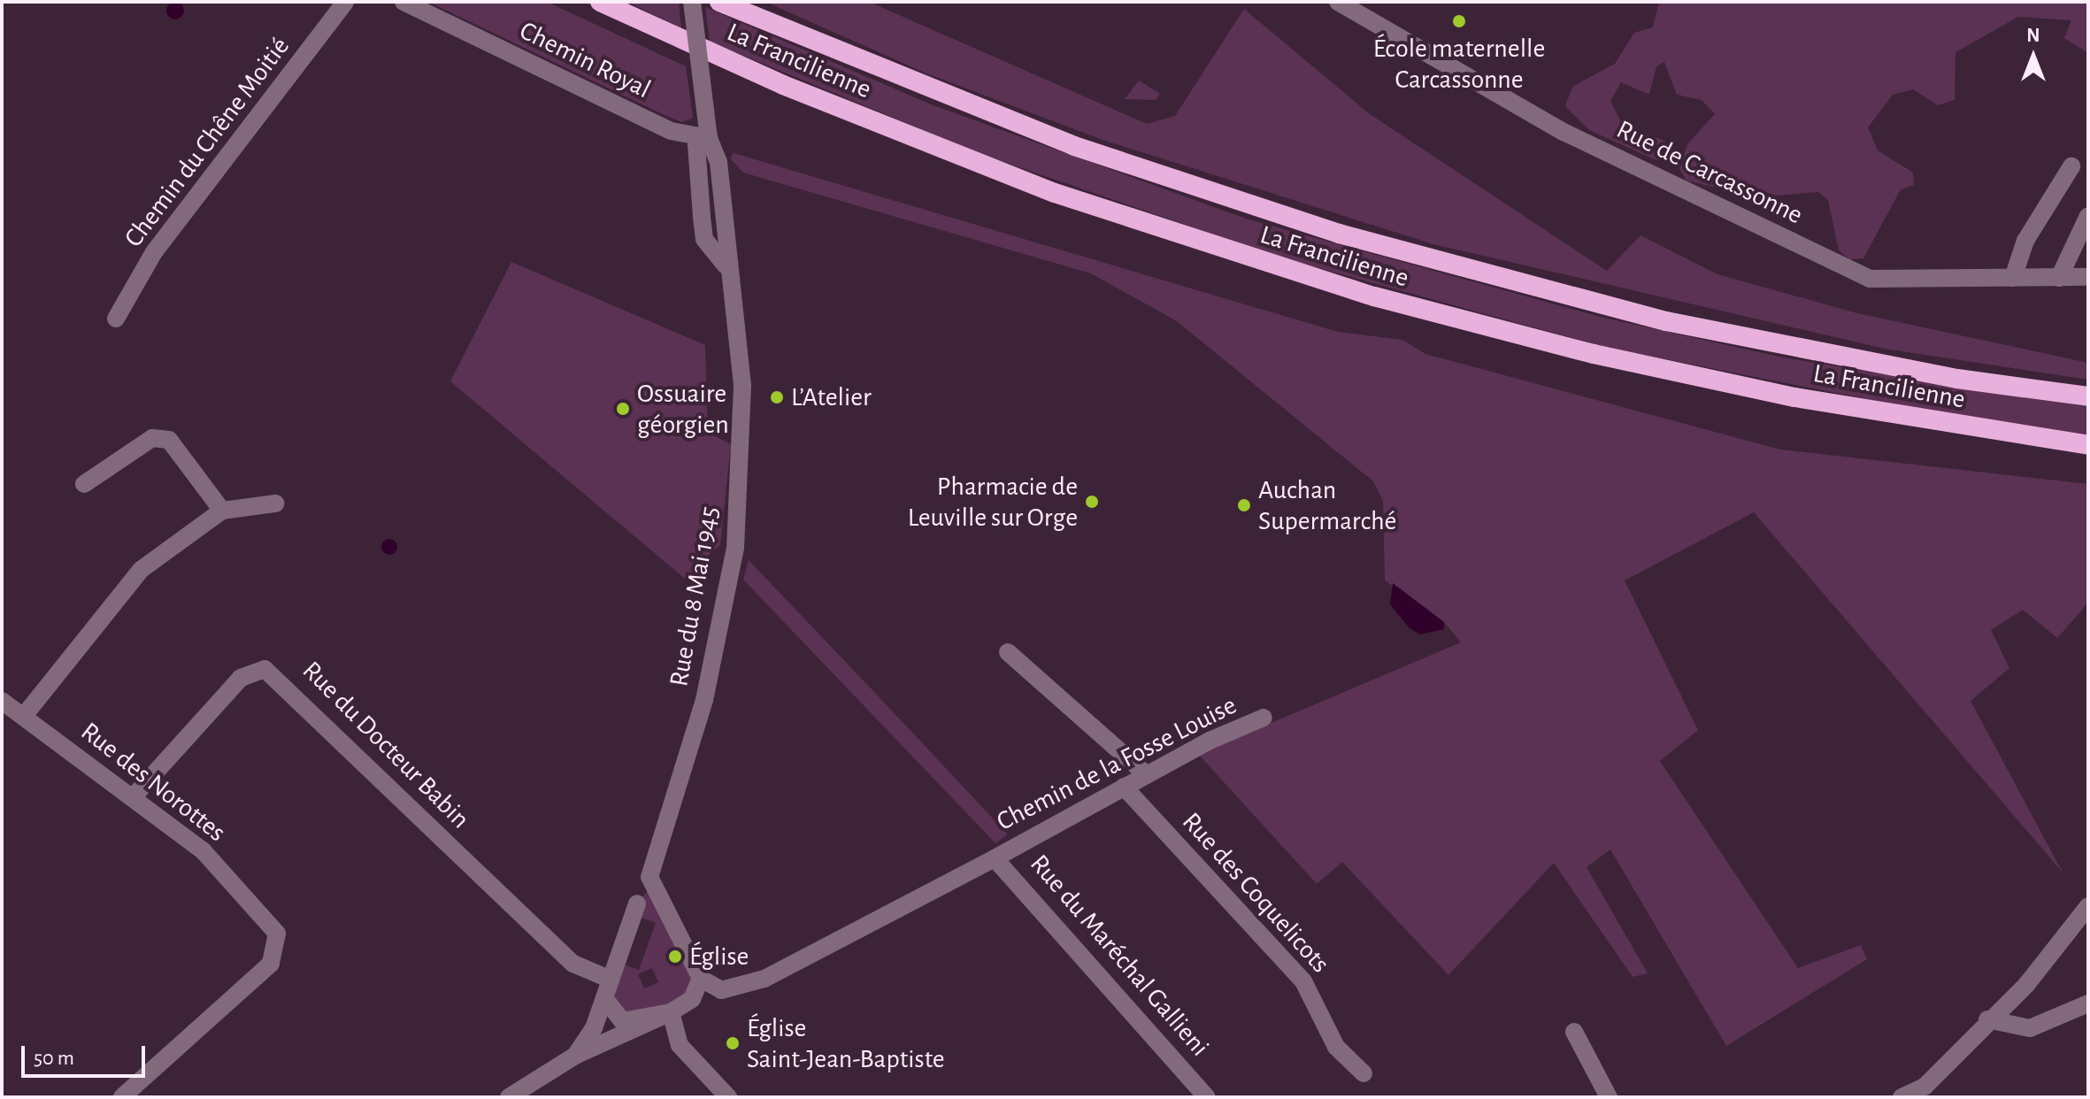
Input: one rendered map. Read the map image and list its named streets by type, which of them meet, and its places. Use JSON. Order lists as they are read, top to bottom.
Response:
{
  "streets": {
    "highway": ["La Francilienne"],
    "street": [
      "Chemin Royal",
      "Chemin du Chêne Moitié",
      "Rue de Carcassonne",
      "Rue du 8 Mai 1945",
      "Rue du Docteur Babin",
      "Chemin de la Fosse Louise",
      "Rue des Norottes",
      "Rue des Coquelicots",
      "Rue du Maréchal Gallieni"
    ]
  },
  "crossings": [
    ["Chemin Royal", "Rue du 8 Mai 1945"],
    ["Rue du 8 Mai 1945", "Rue du Maréchal Gallieni"],
    ["Rue du Docteur Babin", "Rue des Norottes"],
    ["Chemin de la Fosse Louise", "Rue des Coquelicots"],
    ["Chemin de la Fosse Louise", "Rue du Maréchal Gallieni"]
  ],
  "places": [
    "École maternelle Carcassonne",
    "L’Atelier",
    "Ossuaire géorgien",
    "Pharmacie de Leuville sur Orge",
    "Auchan Supermarché",
    "Église",
    "Église Saint-Jean-Baptiste"
  ],
  "scale_bar": "50 m",
  "north": "top"
}
